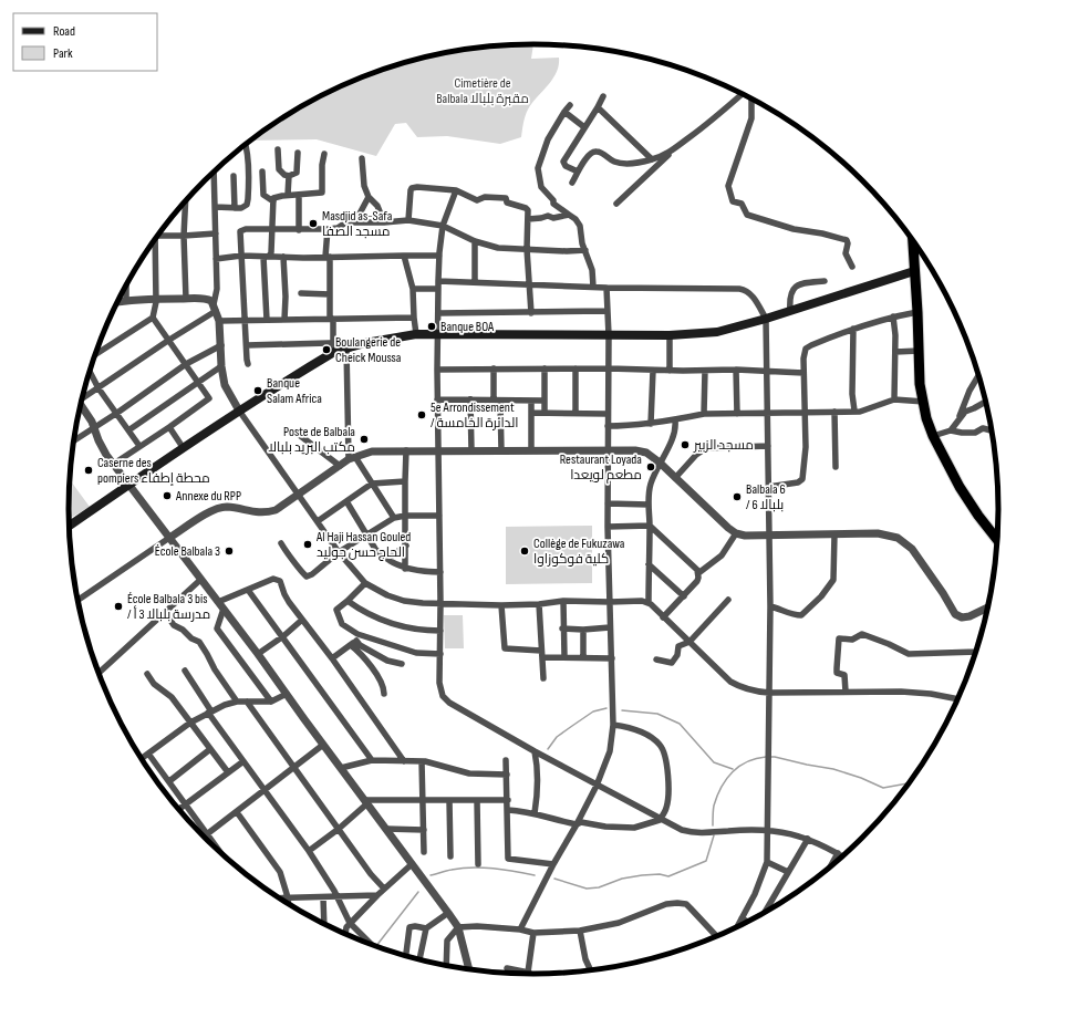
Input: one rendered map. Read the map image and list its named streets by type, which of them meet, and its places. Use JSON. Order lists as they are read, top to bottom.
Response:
{
  "parks": ["Cimetière de Balbala مقبرة بلبالا"],
  "places": [
    "Masdjid as-Safa مسجد الصفا",
    "Banque BOA",
    "Boulangerie de Cheick Moussa",
    "Banque Salam Africa",
    "5e Arrondissement / الدائرة الخامسة",
    "Poste de Balbala مكتب البريد بلبالا",
    "مسجد الزبير",
    "Restaurant Loyada مطعم لويعدا",
    "Caserne des pompiers محطة إطفاء",
    "Annexe du RPP",
    "Balbala 6 / بلبالا 6",
    "Al Haji Hassan Gouled الحاج حسن جوليد",
    "École Balbala 3",
    "Collège de Fukuzawa كلية فوكوزاوا",
    "École Balbala 3 bis / مدرسة بلبالا 3 أ"
  ],
  "legend": ["Road", "Park"]
}
